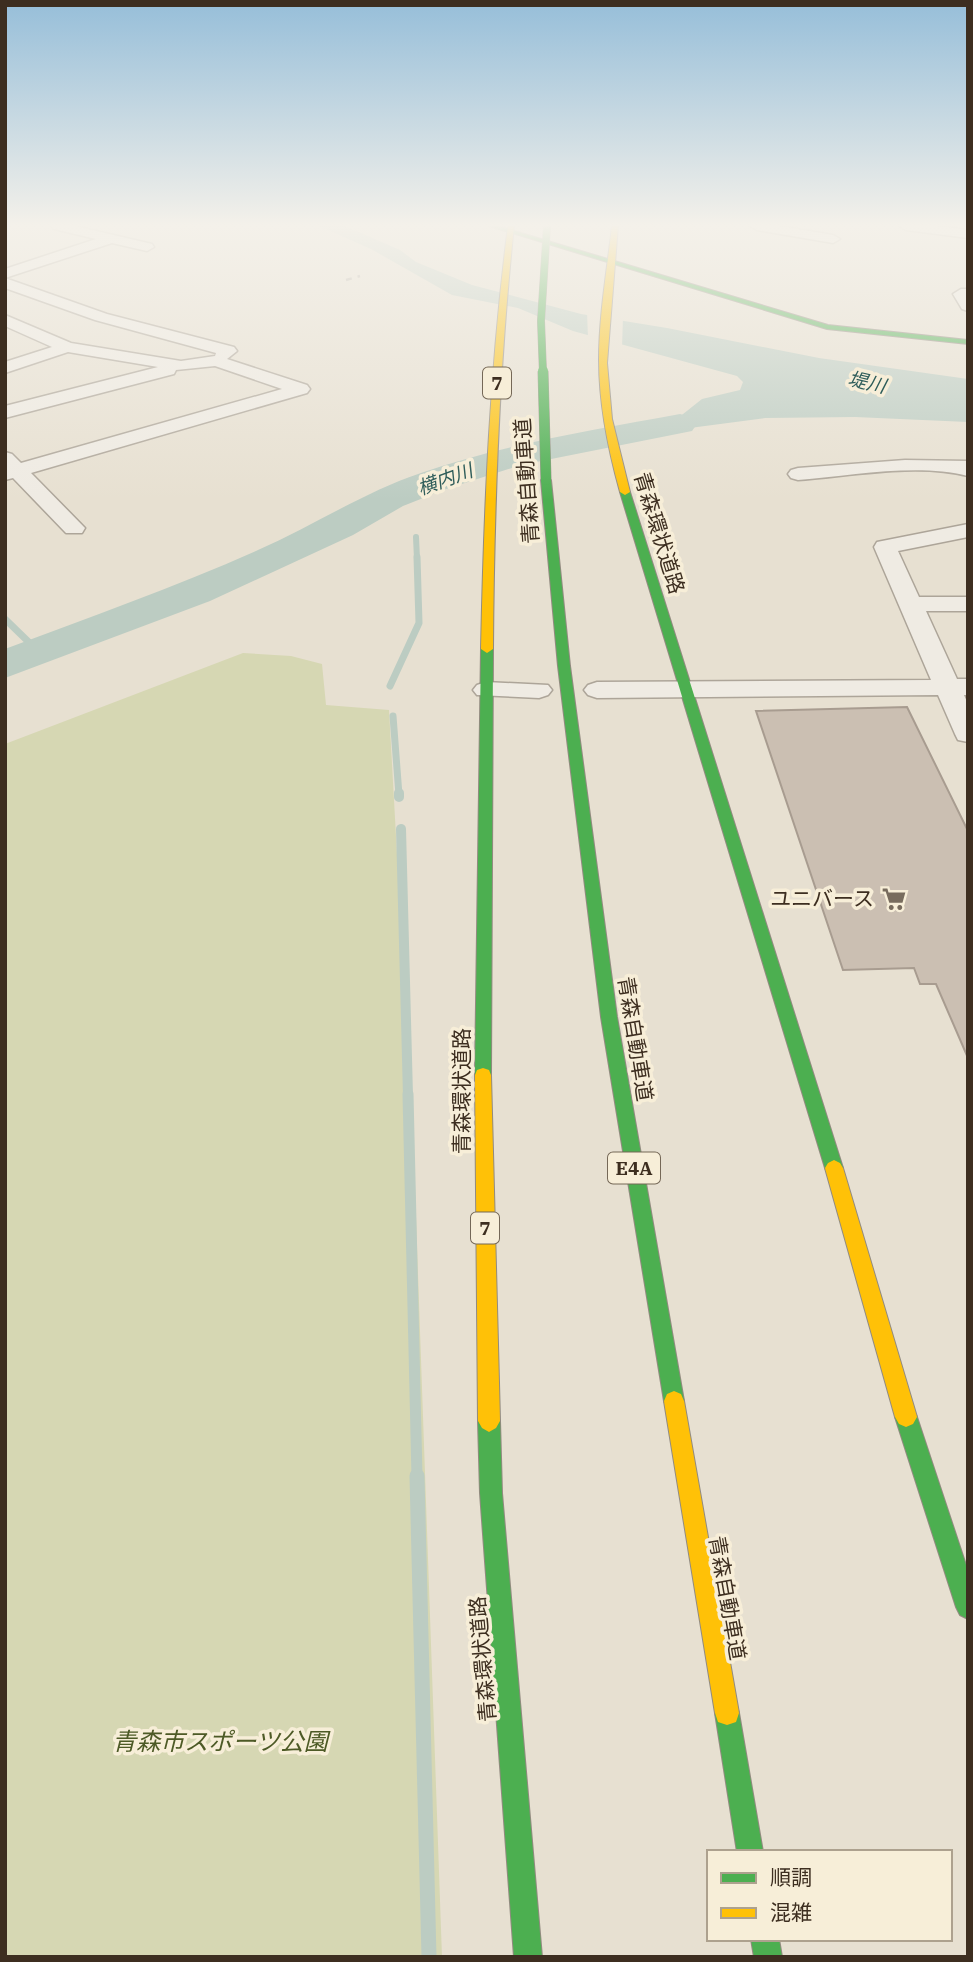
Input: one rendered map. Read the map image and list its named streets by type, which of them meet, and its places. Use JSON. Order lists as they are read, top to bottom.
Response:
{
  "streets": {
    "main road": [
      "7",
      "青森自動車道",
      "青森環状道路",
      "E4A"
    ]
  },
  "water": ["堤川", "横内川"],
  "parks": ["青森市スポーツ公園"],
  "places": {
    "supermarket": ["ユニバース"]
  },
  "legend": ["順調", "混雑"]
}
